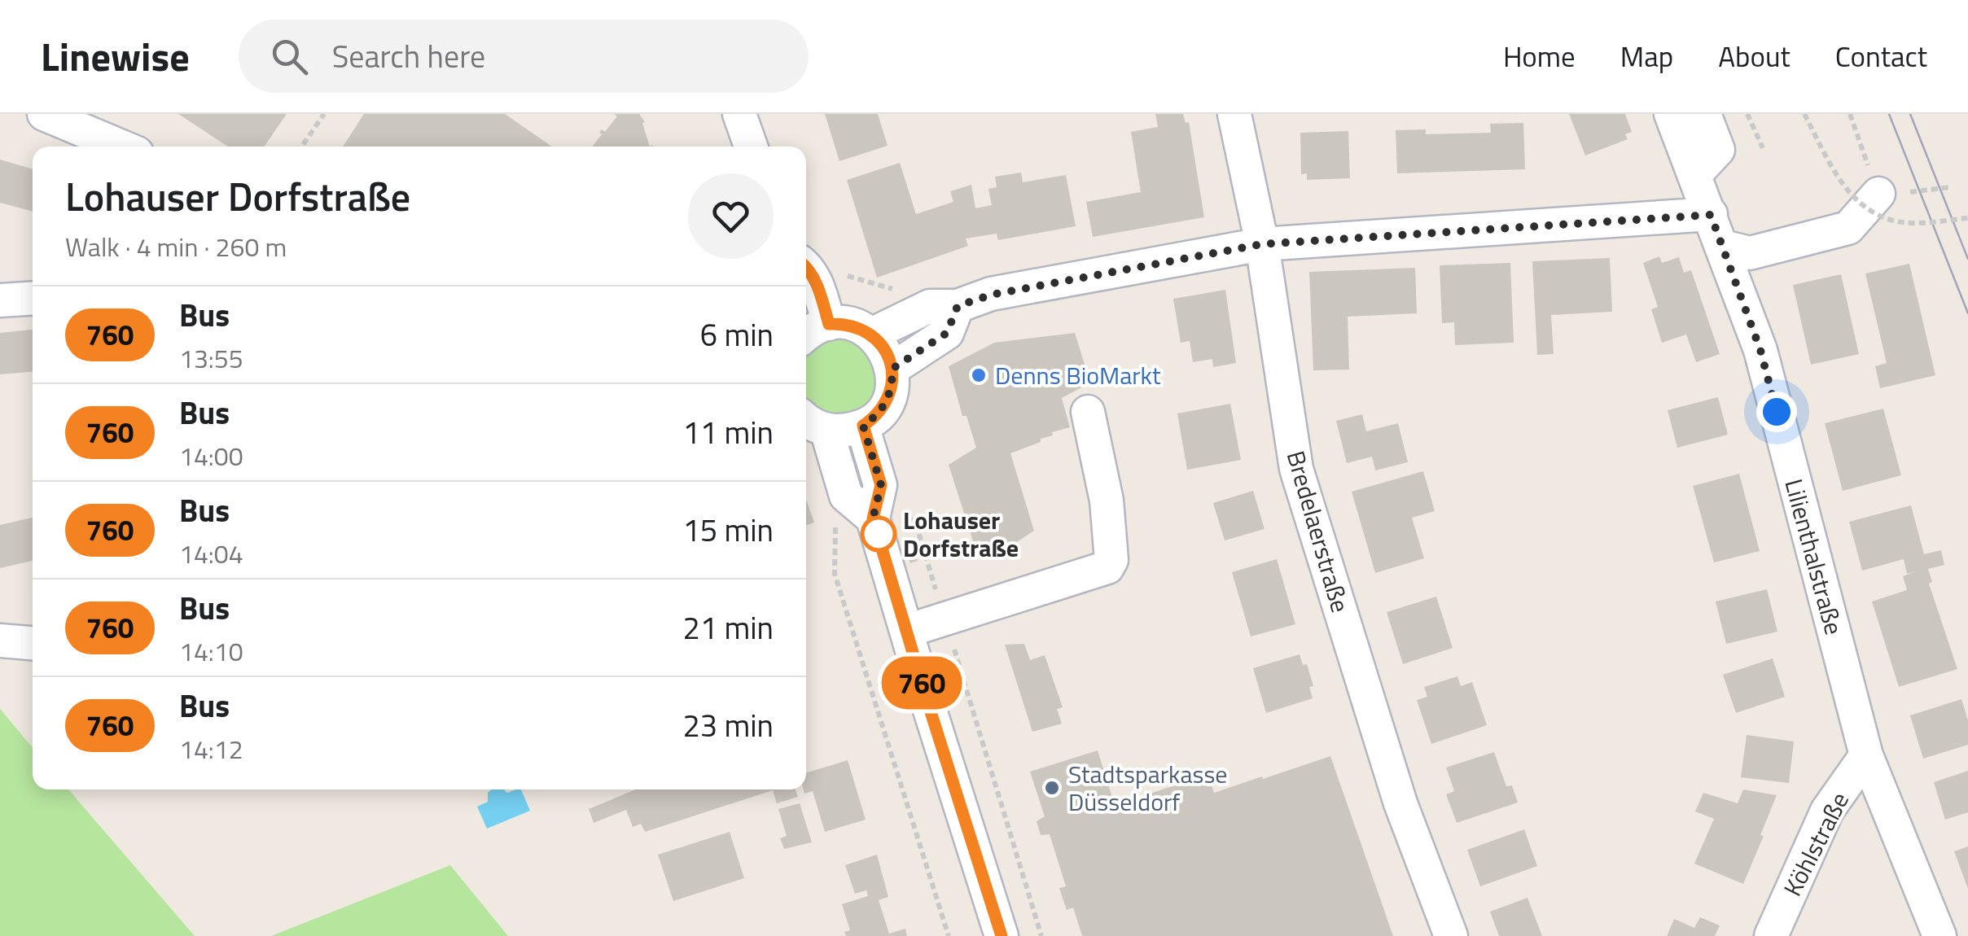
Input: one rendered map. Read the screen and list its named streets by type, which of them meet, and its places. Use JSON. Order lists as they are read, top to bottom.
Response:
{
  "streets": {
    "street": ["Bredelaerstraße", "Lilienthalstraße", "Köhlstraße"]
  },
  "crossings": [
    ["Lilienthalstraße", "Köhlstraße"]
  ],
  "places": ["Denns BioMarkt", "Lohauser Dorfstraße", "Stadtsparkasse Düsseldorf"],
  "lines": ["bus line 760"],
  "page": {
    "header": "Linewise",
    "search": "Search here",
    "nav": [
      "Home",
      "Map",
      "About",
      "Contact"
    ],
    "on_map": "760",
    "heading": ["Lohauser Dorfstraße", "Walk · 4 min · 260 m"],
    "list": [
      {
        "mark": "760",
        "name": "Bus",
        "note": "13:55",
        "value": "6 min"
      },
      {
        "mark": "760",
        "name": "Bus",
        "note": "14:00",
        "value": "11 min"
      },
      {
        "mark": "760",
        "name": "Bus",
        "note": "14:04",
        "value": "15 min"
      },
      {
        "mark": "760",
        "name": "Bus",
        "note": "14:10",
        "value": "21 min"
      },
      {
        "mark": "760",
        "name": "Bus",
        "note": "14:12",
        "value": "23 min"
      }
    ]
  }
}
